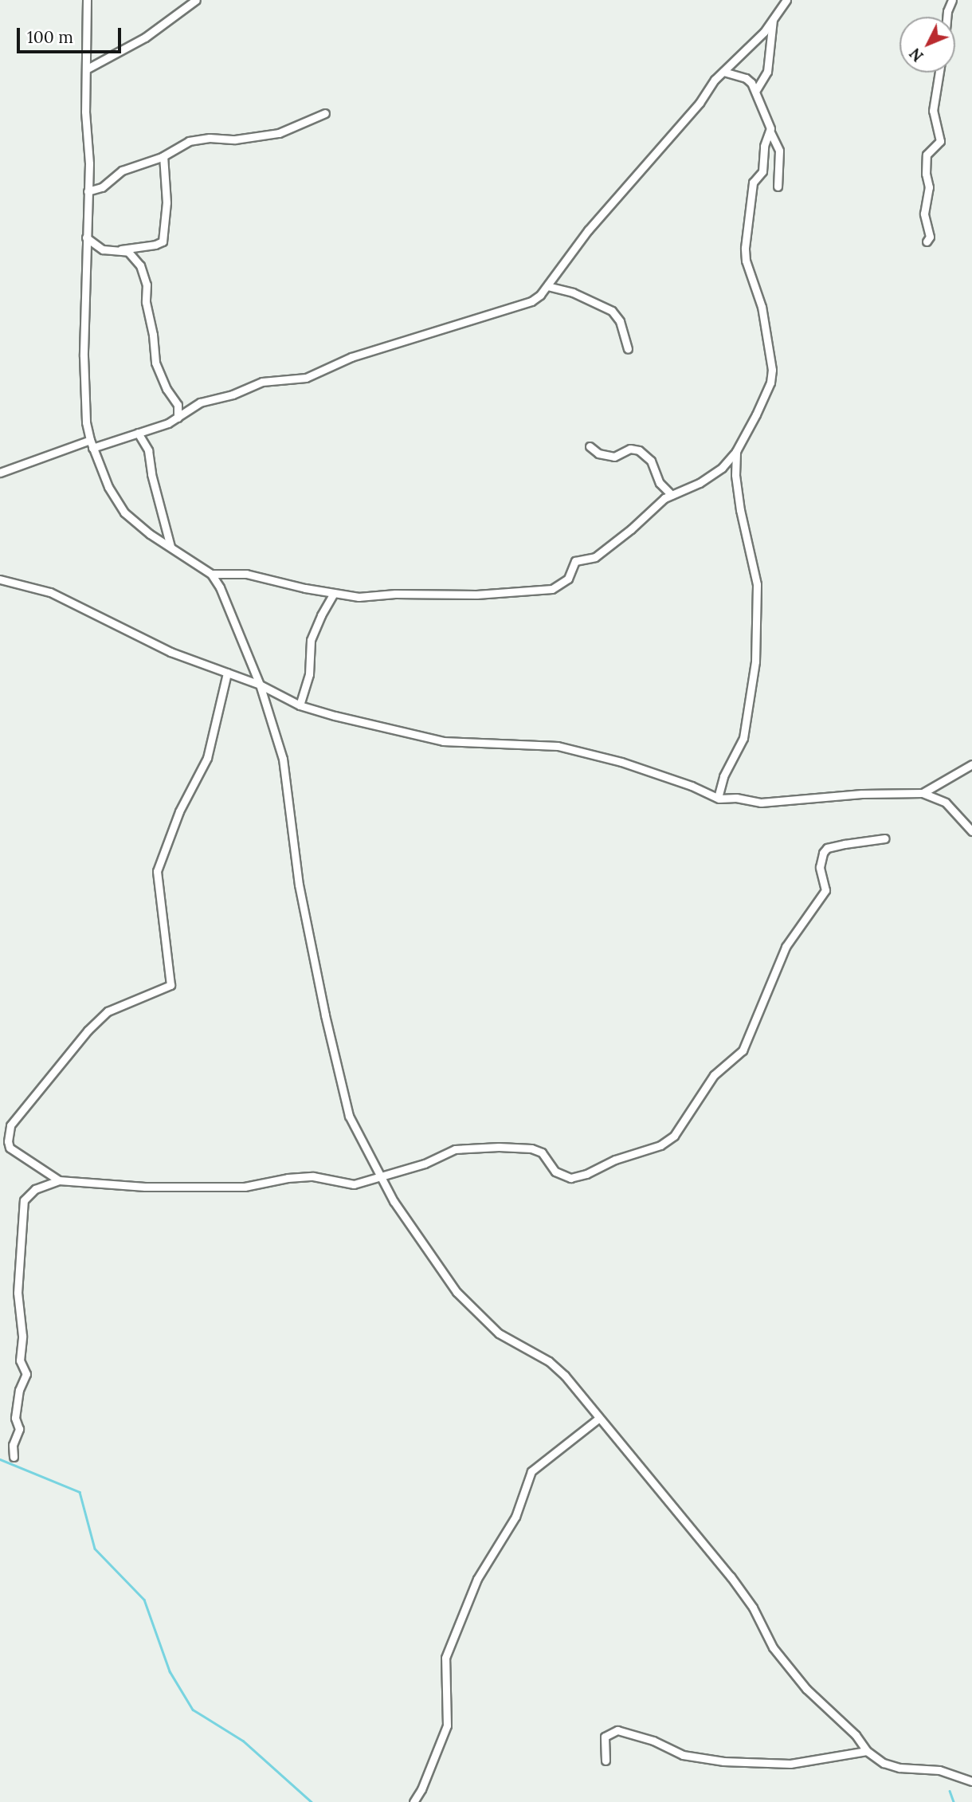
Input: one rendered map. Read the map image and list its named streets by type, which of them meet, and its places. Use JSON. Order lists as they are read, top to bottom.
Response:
{
  "scale_bar": "100 m",
  "north": "bottom left"
}
